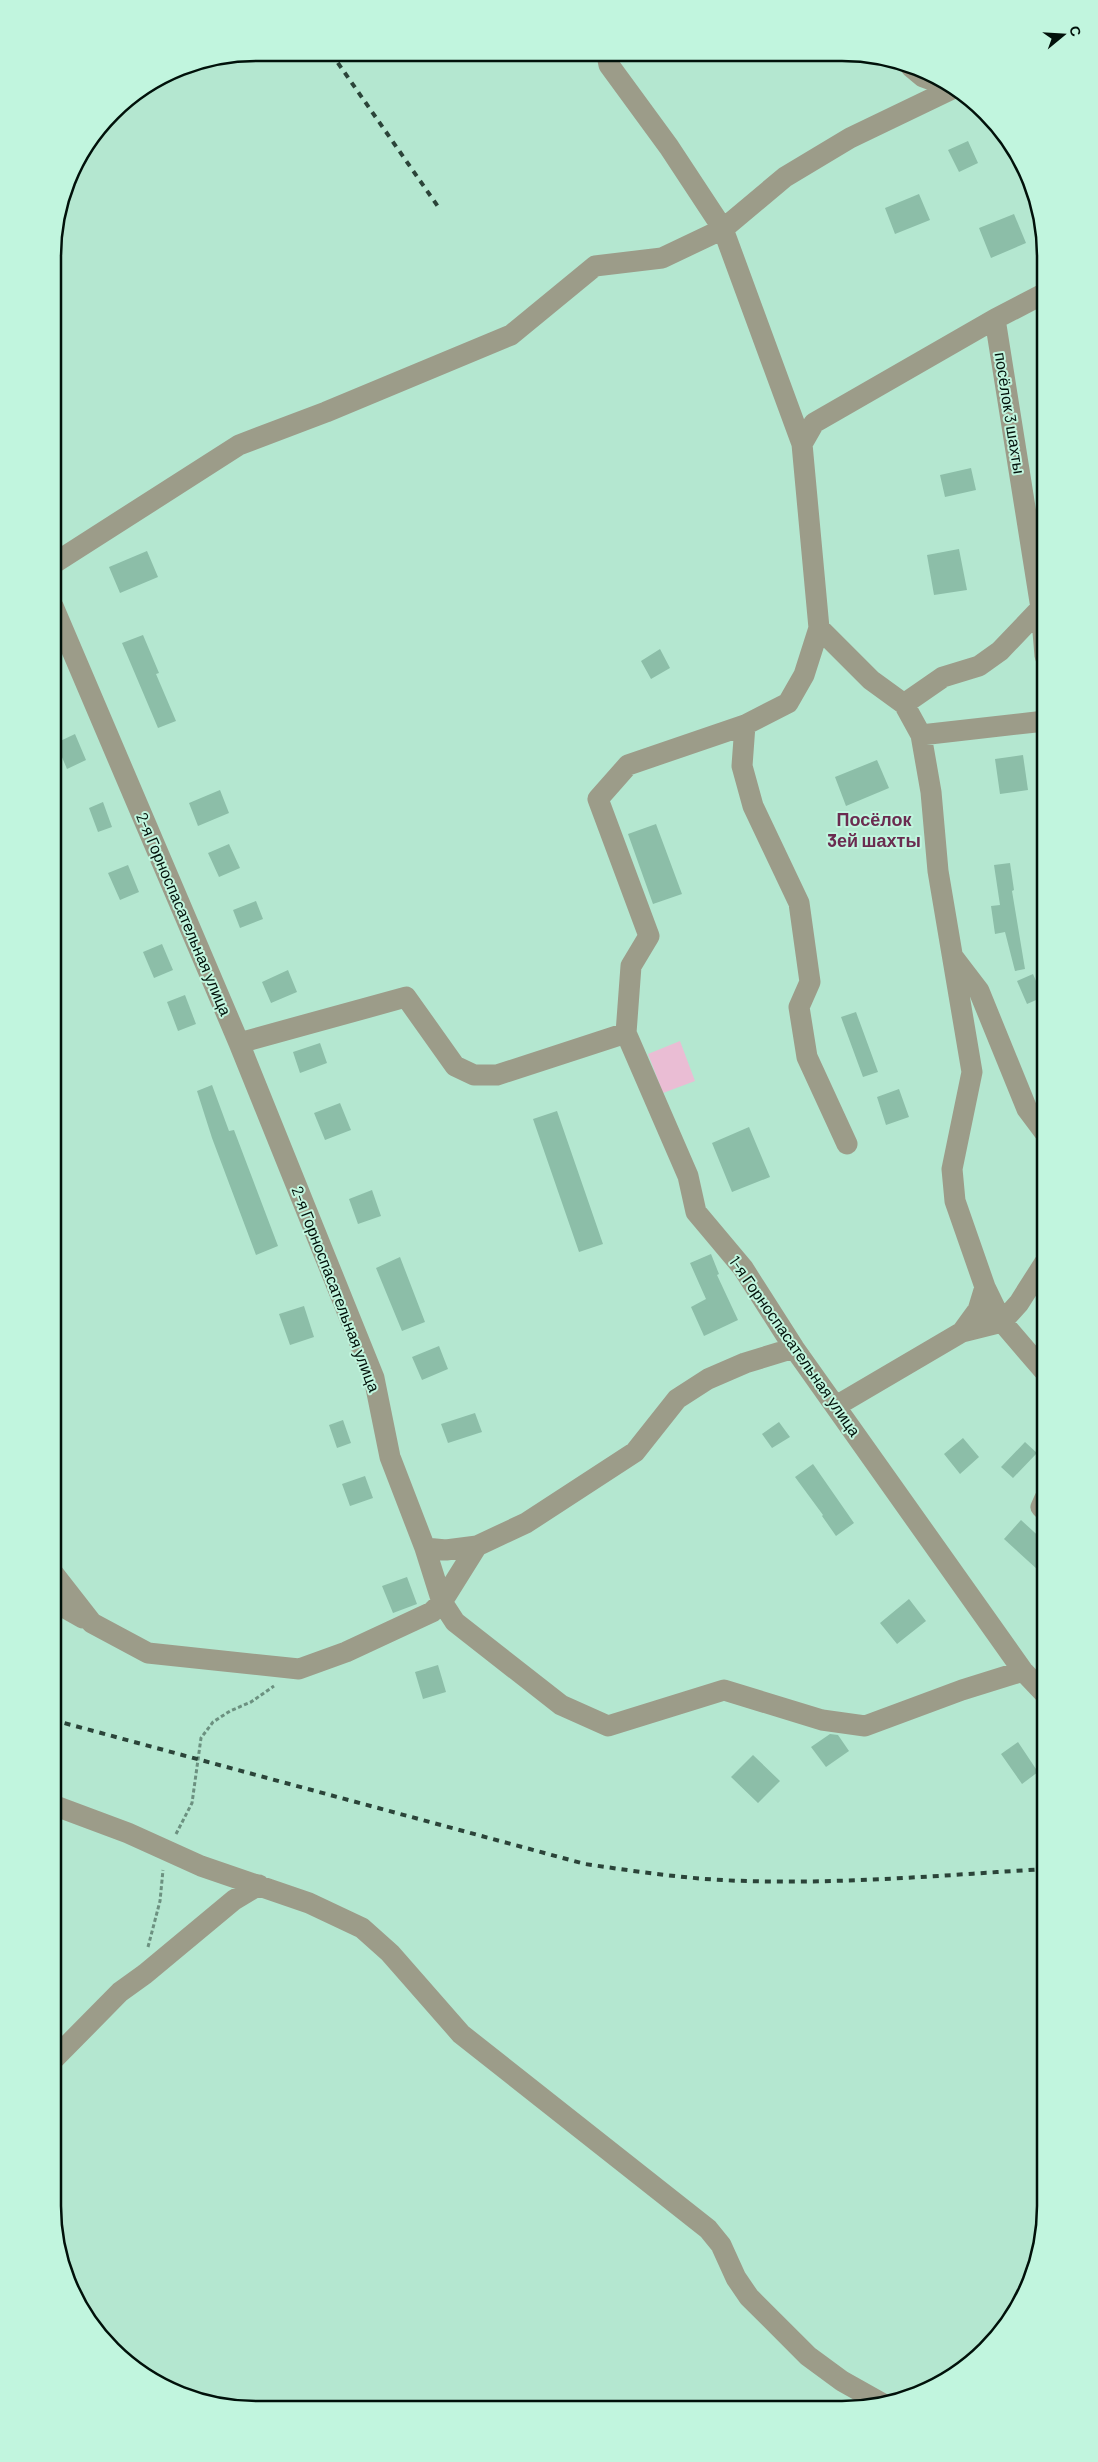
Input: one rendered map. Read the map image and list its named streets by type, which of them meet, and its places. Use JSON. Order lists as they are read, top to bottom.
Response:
{
  "streets": {
    "street": ["посёлок 3 шахты", "2-я Горноспасательная улица", "1-я Горноспасательная улица"]
  },
  "crossings": [
    ["2-я Горноспасательная улица", "1-я Горноспасательная улица"]
  ],
  "districts": ["Посёлок 3ей шахты"],
  "north": "right"
}
